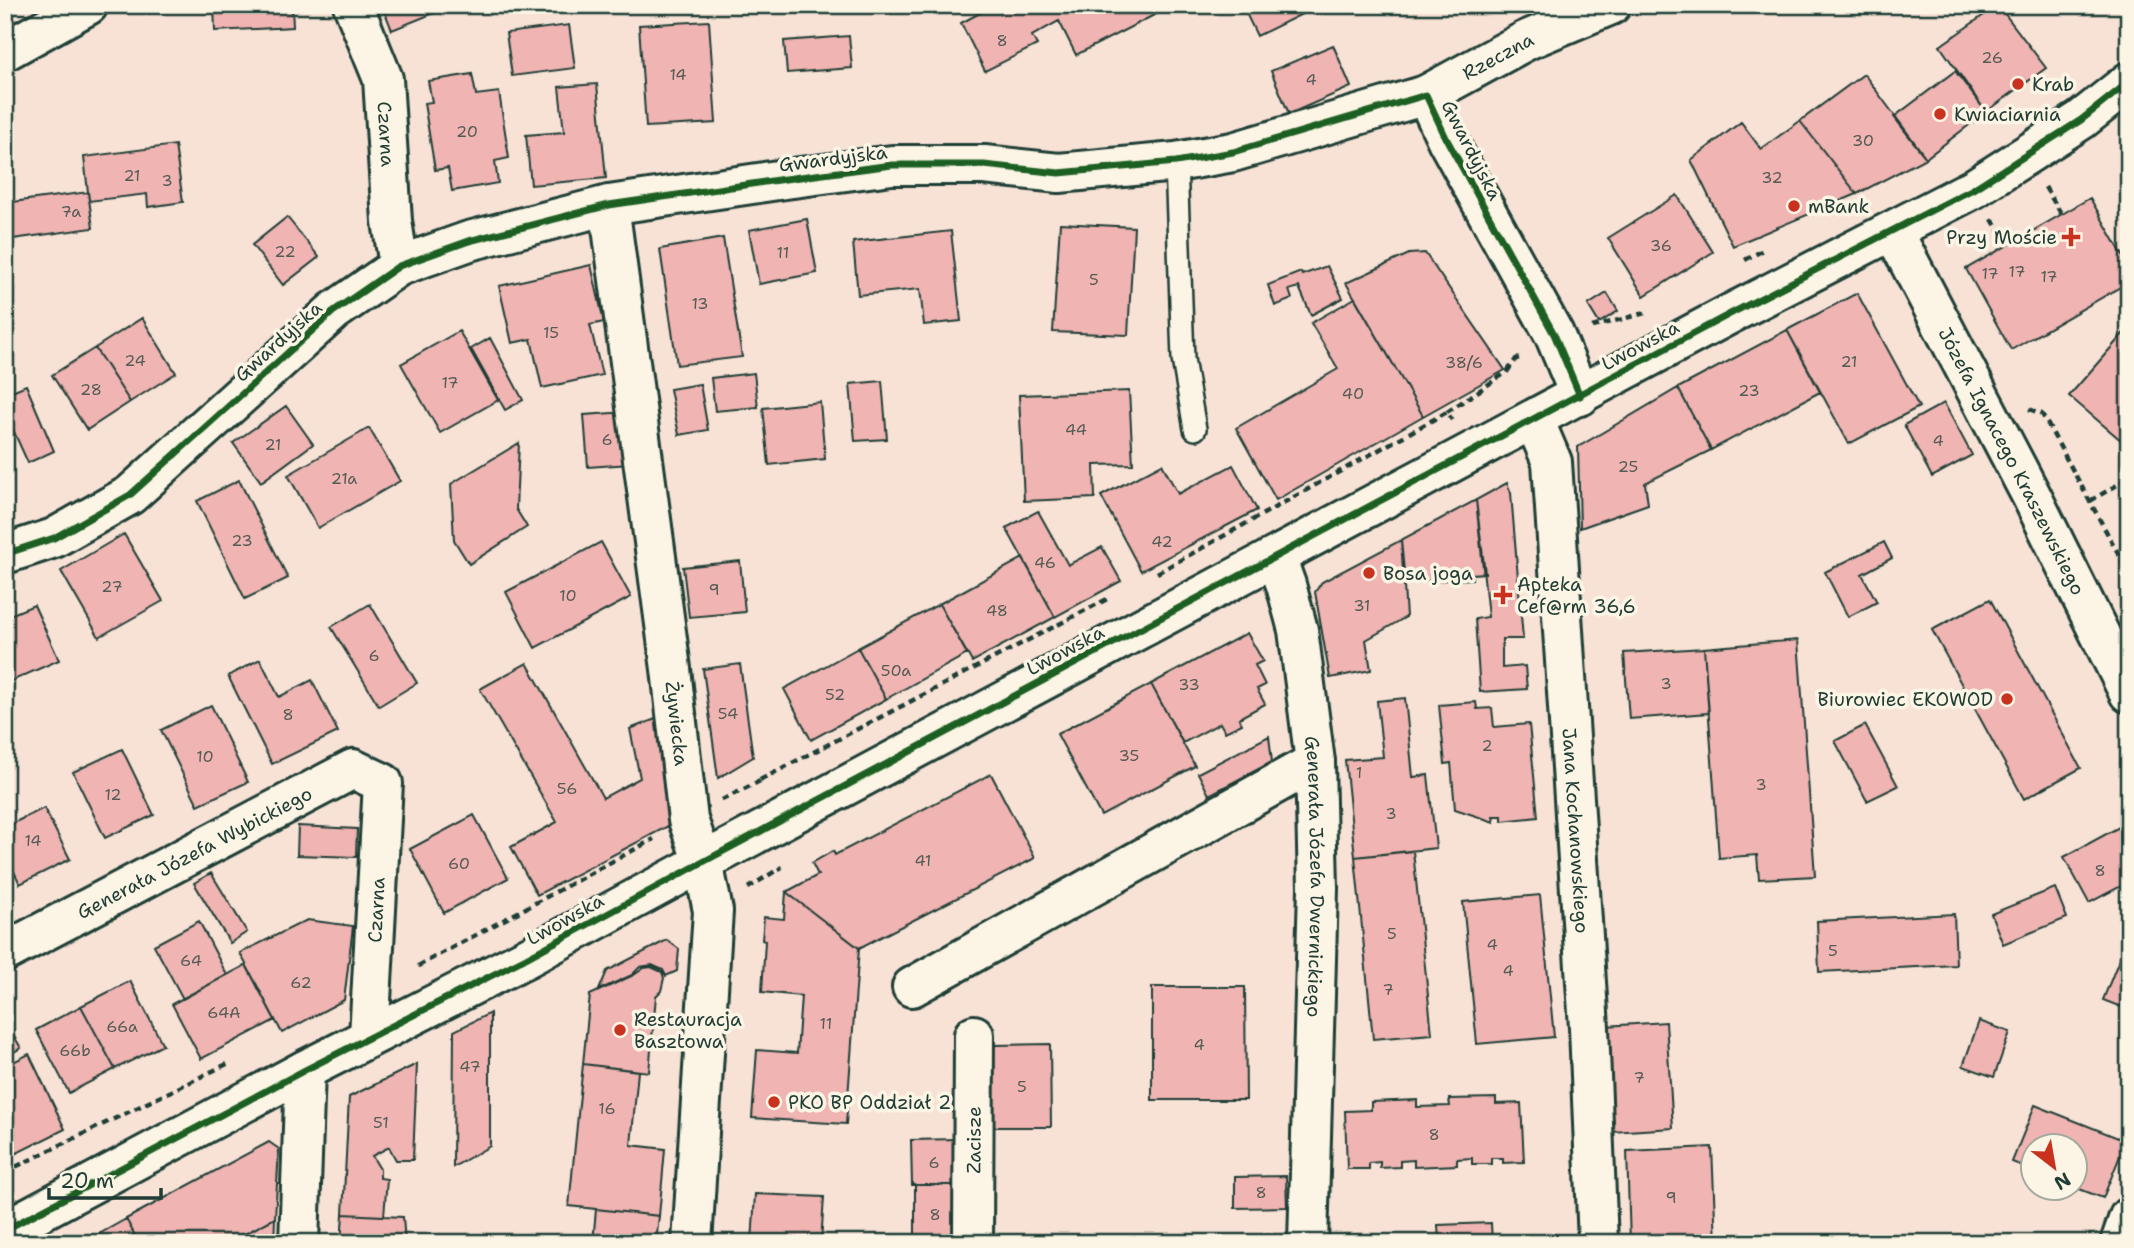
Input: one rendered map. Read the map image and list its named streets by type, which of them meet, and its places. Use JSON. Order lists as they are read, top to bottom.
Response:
{
  "streets": {
    "street": [
      "Rzeczna",
      "Czarna",
      "Gwardyjska",
      "Lwowska",
      "Józefa Ignacego Kraszewskiego",
      "Żywiecka",
      "Jana Kochanowskiego",
      "Generała Józefa Wybickiego",
      "Generała Józefa Dwernickiego",
      "Zacisze"
    ]
  },
  "crossings": [
    ["Rzeczna", "Gwardyjska"],
    ["Czarna", "Gwardyjska"],
    ["Czarna", "Lwowska"],
    ["Czarna", "Generała Józefa Wybickiego"],
    ["Gwardyjska", "Lwowska"],
    ["Gwardyjska", "Żywiecka"],
    ["Lwowska", "Józefa Ignacego Kraszewskiego"],
    ["Lwowska", "Żywiecka"],
    ["Lwowska", "Jana Kochanowskiego"],
    ["Lwowska", "Generała Józefa Dwernickiego"]
  ],
  "places": {
    "other": [
      "Krab",
      "Kwiaciarnia",
      "mBank",
      "Bosa joga",
      "Biurowiec EKOWOD",
      "Restauracja Basztowa",
      "PKO BP Oddział 2"
    ],
    "health": ["Przy Moście", "Apteka Cef@rm 36,6"]
  },
  "house_numbers": [
    "8",
    "26",
    "14",
    "4",
    "20",
    "30",
    "21",
    "32",
    "3",
    "7a",
    "36",
    "22",
    "11",
    "17",
    "17",
    "17",
    "5",
    "13",
    "15",
    "24",
    "21",
    "38/6",
    "17",
    "28",
    "23",
    "40",
    "44",
    "6",
    "4",
    "21",
    "25",
    "21a",
    "23",
    "42",
    "46",
    "27",
    "9",
    "10",
    "31",
    "48",
    "6",
    "50a",
    "3",
    "33",
    "52",
    "54",
    "8",
    "2",
    "35",
    "10",
    "1",
    "3",
    "56",
    "12",
    "3",
    "14",
    "41",
    "60",
    "8",
    "5",
    "4",
    "5",
    "64",
    "4",
    "62",
    "7",
    "64A",
    "11",
    "66a",
    "4",
    "66b",
    "47",
    "7",
    "5",
    "16",
    "51",
    "8",
    "6",
    "8",
    "9",
    "8"
  ],
  "scale_bar": "20 m",
  "north": "bottom right"
}
